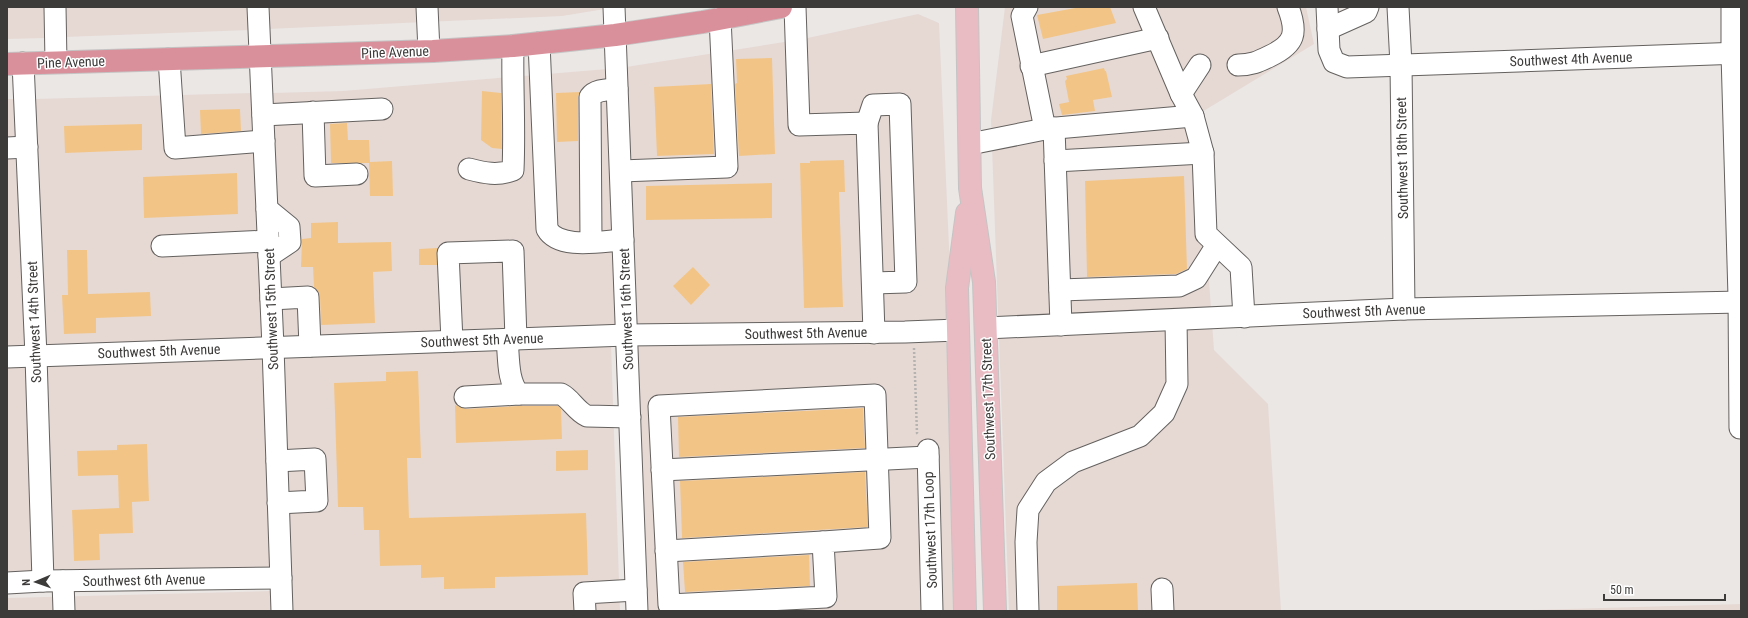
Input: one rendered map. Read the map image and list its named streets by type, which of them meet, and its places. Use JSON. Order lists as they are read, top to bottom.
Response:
{
  "streets": {
    "highway": ["Pine Avenue"],
    "main road": ["Southwest 17th Street"],
    "street": [
      "Southwest 4th Avenue",
      "Southwest 18th Street",
      "Southwest 15th Street",
      "Southwest 16th Street",
      "Southwest 5th Avenue",
      "Southwest 14th Street",
      "Southwest 17th Loop",
      "Southwest 6th Avenue"
    ]
  },
  "crossings": [
    ["Pine Avenue", "Southwest 15th Street"],
    ["Pine Avenue", "Southwest 16th Street"],
    ["Pine Avenue", "Southwest 14th Street"],
    ["Southwest 4th Avenue", "Southwest 18th Street"],
    ["Southwest 18th Street", "Southwest 5th Avenue"],
    ["Southwest 15th Street", "Southwest 5th Avenue"],
    ["Southwest 15th Street", "Southwest 6th Avenue"],
    ["Southwest 16th Street", "Southwest 5th Avenue"],
    ["Southwest 5th Avenue", "Southwest 14th Street"],
    ["Southwest 5th Avenue", "Southwest 17th Street"],
    ["Southwest 14th Street", "Southwest 6th Avenue"]
  ],
  "scale_bar": "50 m",
  "north": "left"
}
